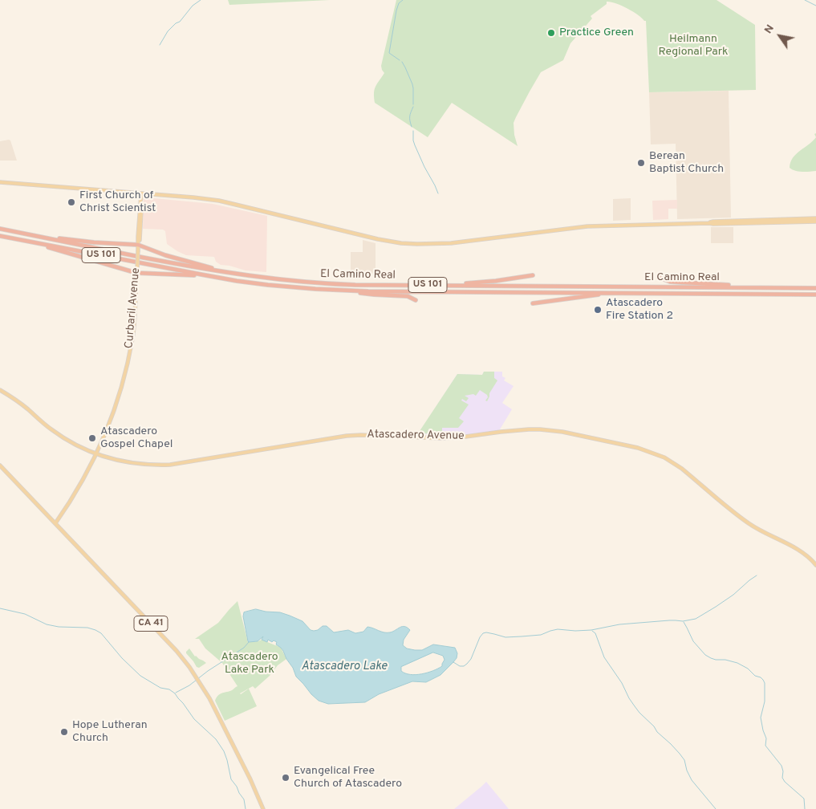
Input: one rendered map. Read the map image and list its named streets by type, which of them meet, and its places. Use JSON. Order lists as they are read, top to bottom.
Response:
{
  "streets": {
    "highway": ["US 101", "El Camino Real"],
    "main road": ["Curbaril Avenue", "Atascadero Avenue", "CA 41"]
  },
  "crossings": [
    ["Curbaril Avenue", "Atascadero Avenue"],
    ["Curbaril Avenue", "CA 41"]
  ],
  "water": ["Atascadero Lake"],
  "parks": ["Heilmann Regional Park", "Atascadero Lake Park"],
  "places": [
    "Practice Green",
    "Berean Baptist Church",
    "First Church of Christ Scientist",
    "Atascadero Fire Station 2",
    "Atascadero Gospel Chapel",
    "Hope Lutheran Church",
    "Evangelical Free Church of Atascadero"
  ],
  "north": "top left"
}
